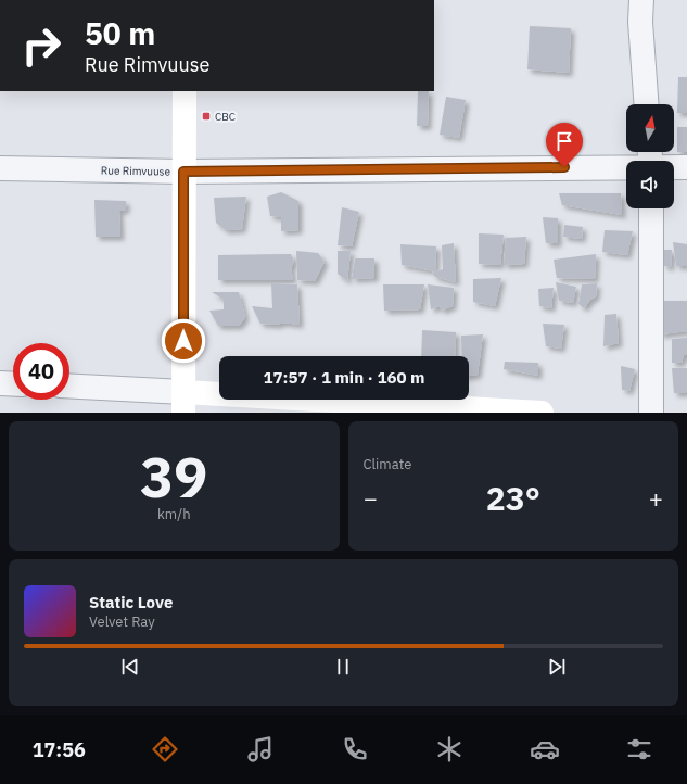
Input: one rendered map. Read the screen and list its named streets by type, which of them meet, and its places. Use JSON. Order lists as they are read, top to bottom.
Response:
{
  "streets": {
    "street": ["Rue Rimvuuse"]
  },
  "places": {
    "transit": ["CBC"]
  },
  "north": "top",
  "page": {
    "turn": ["50 m", "Rue Rimvuuse"],
    "limit": "40",
    "trip": "17:57 · 1 min · 160 m",
    "tile": [
      ["39", "km/h"],
      "Climate"
    ],
    "heat": ["−", "23°", "+"],
    "song": ["Static Love", "Velvet Ray"],
    "tabs": "17:56"
  }
}
